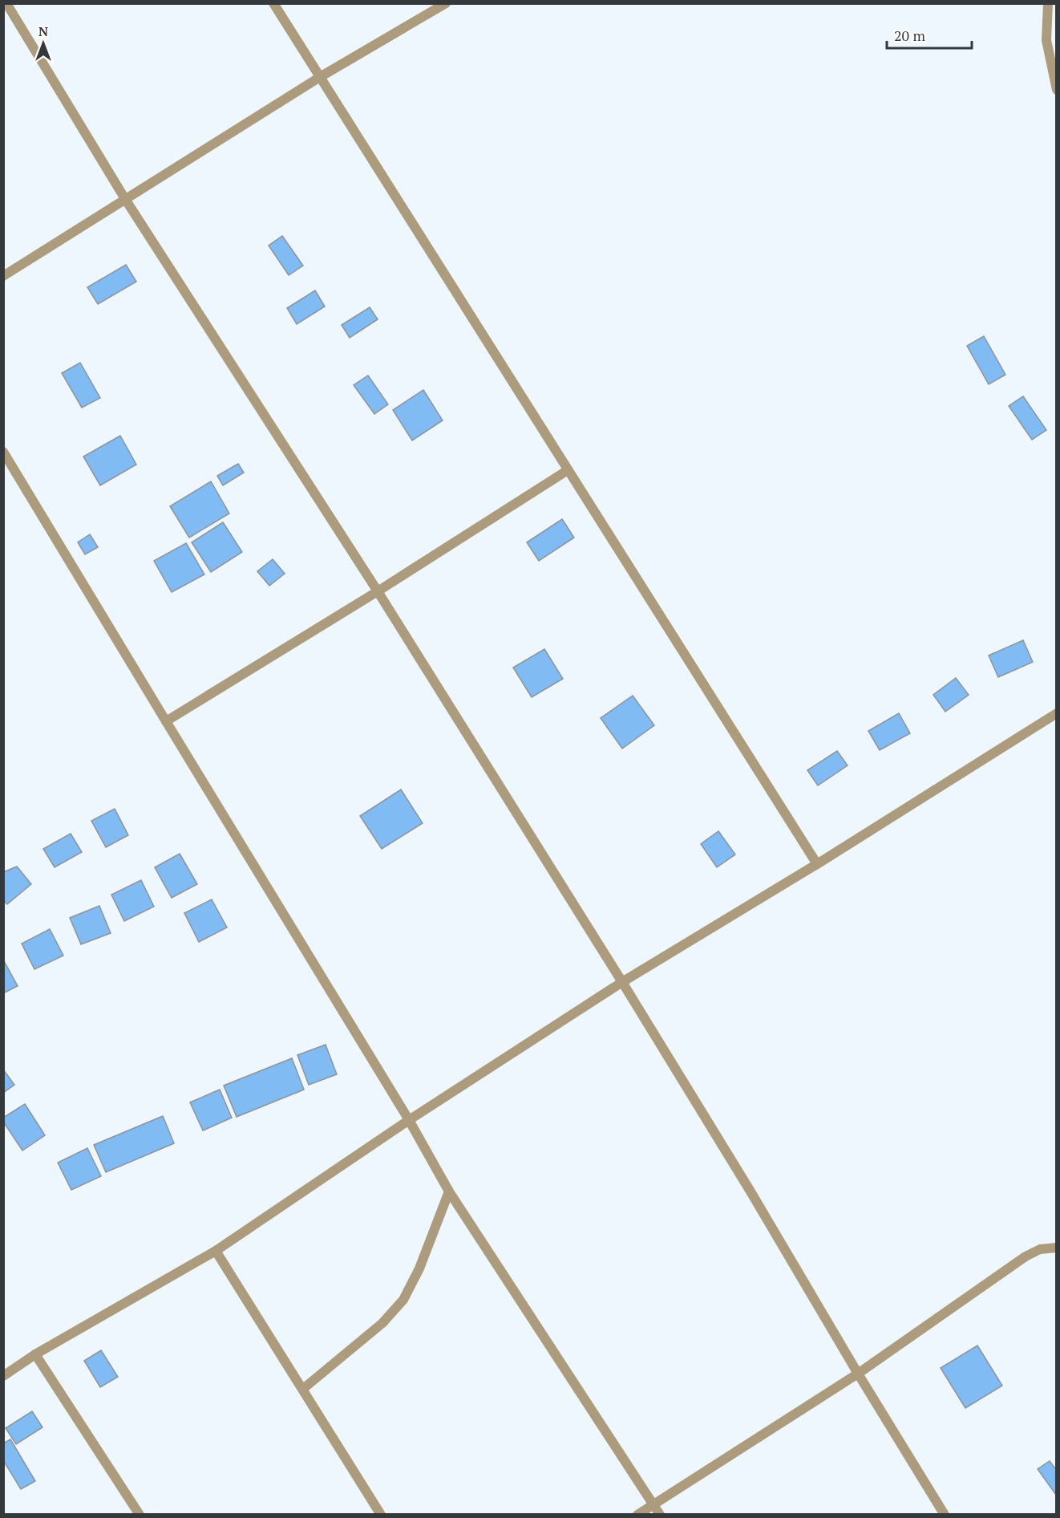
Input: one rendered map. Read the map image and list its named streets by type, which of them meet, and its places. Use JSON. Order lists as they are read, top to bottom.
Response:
{
  "scale_bar": "20 m",
  "north": "top"
}
